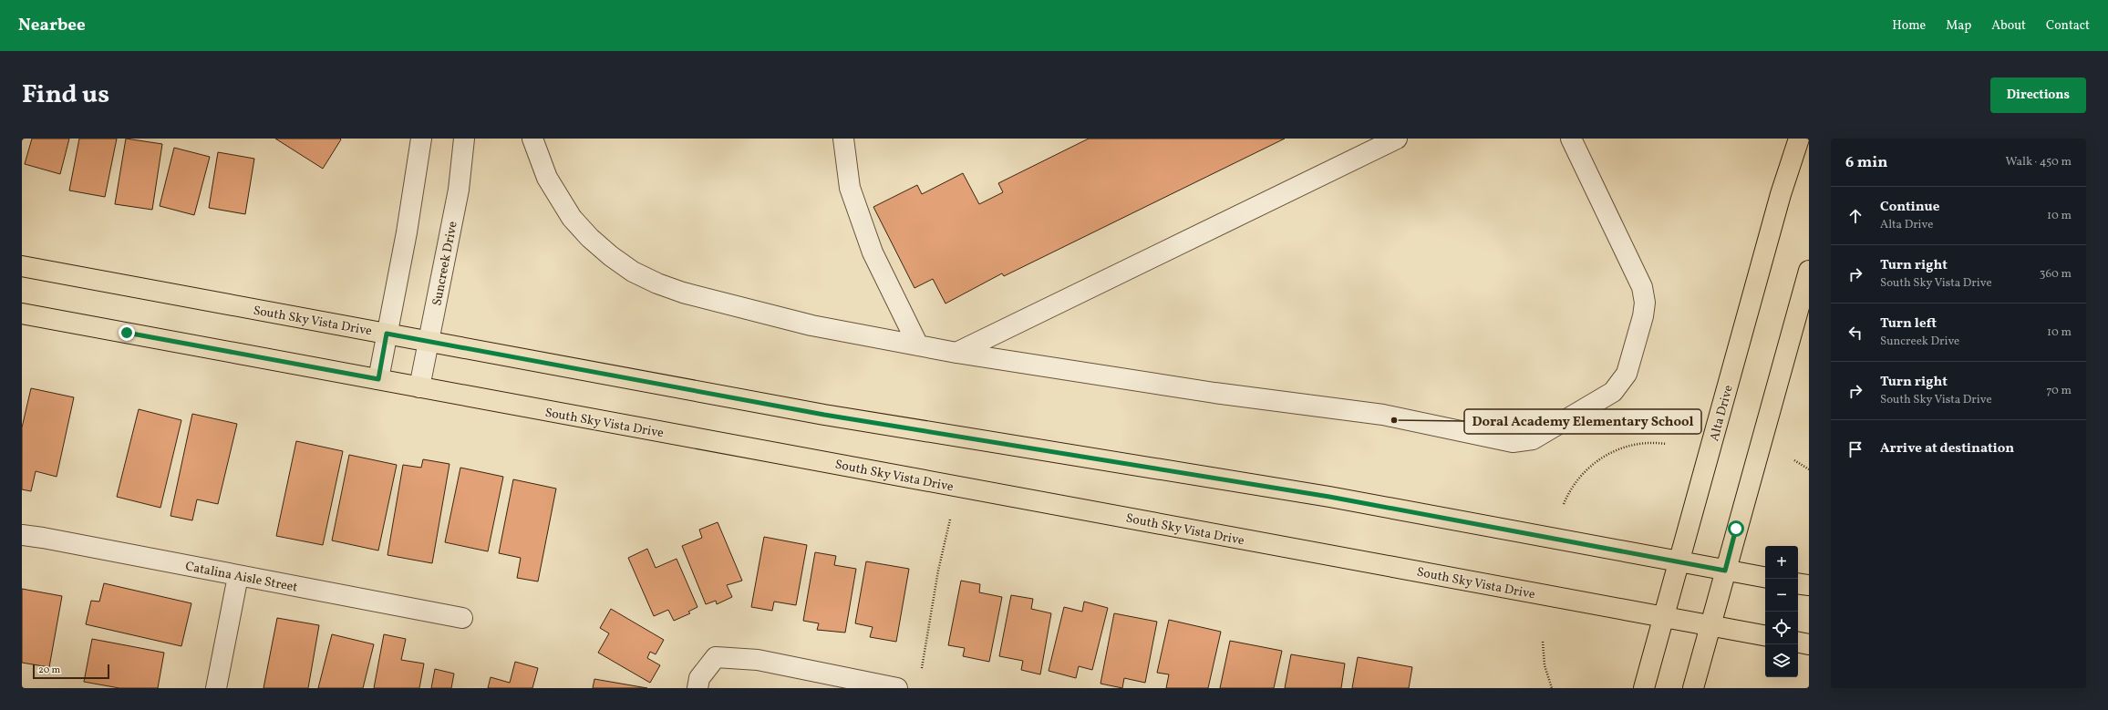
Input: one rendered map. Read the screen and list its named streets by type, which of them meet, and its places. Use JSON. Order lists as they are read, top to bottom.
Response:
{
  "streets": {
    "main road": ["South Sky Vista Drive", "Alta Drive"],
    "street": ["Suncreek Drive", "Catalina Aisle Street"]
  },
  "crossings": [
    ["Suncreek Drive", "South Sky Vista Drive"],
    ["South Sky Vista Drive", "Alta Drive"]
  ],
  "places": ["Doral Academy Elementary School"],
  "scale_bar": "20 m",
  "page": {
    "header": "Nearbee",
    "nav": [
      "Home",
      "Map",
      "About",
      "Contact"
    ],
    "title": "Find us",
    "buttons": "Directions",
    "heading": ["6 min", "Walk · 450 m"],
    "list": [
      ["Continue", "Alta Drive", "10 m"],
      ["Turn right", "South Sky Vista Drive", "360 m"],
      ["Turn left", "Suncreek Drive", "10 m"],
      ["Turn right", "South Sky Vista Drive", "70 m"],
      "Arrive at destination"
    ],
    "map_buttons": ["+", "−"],
    "scale": "20 m"
  }
}
